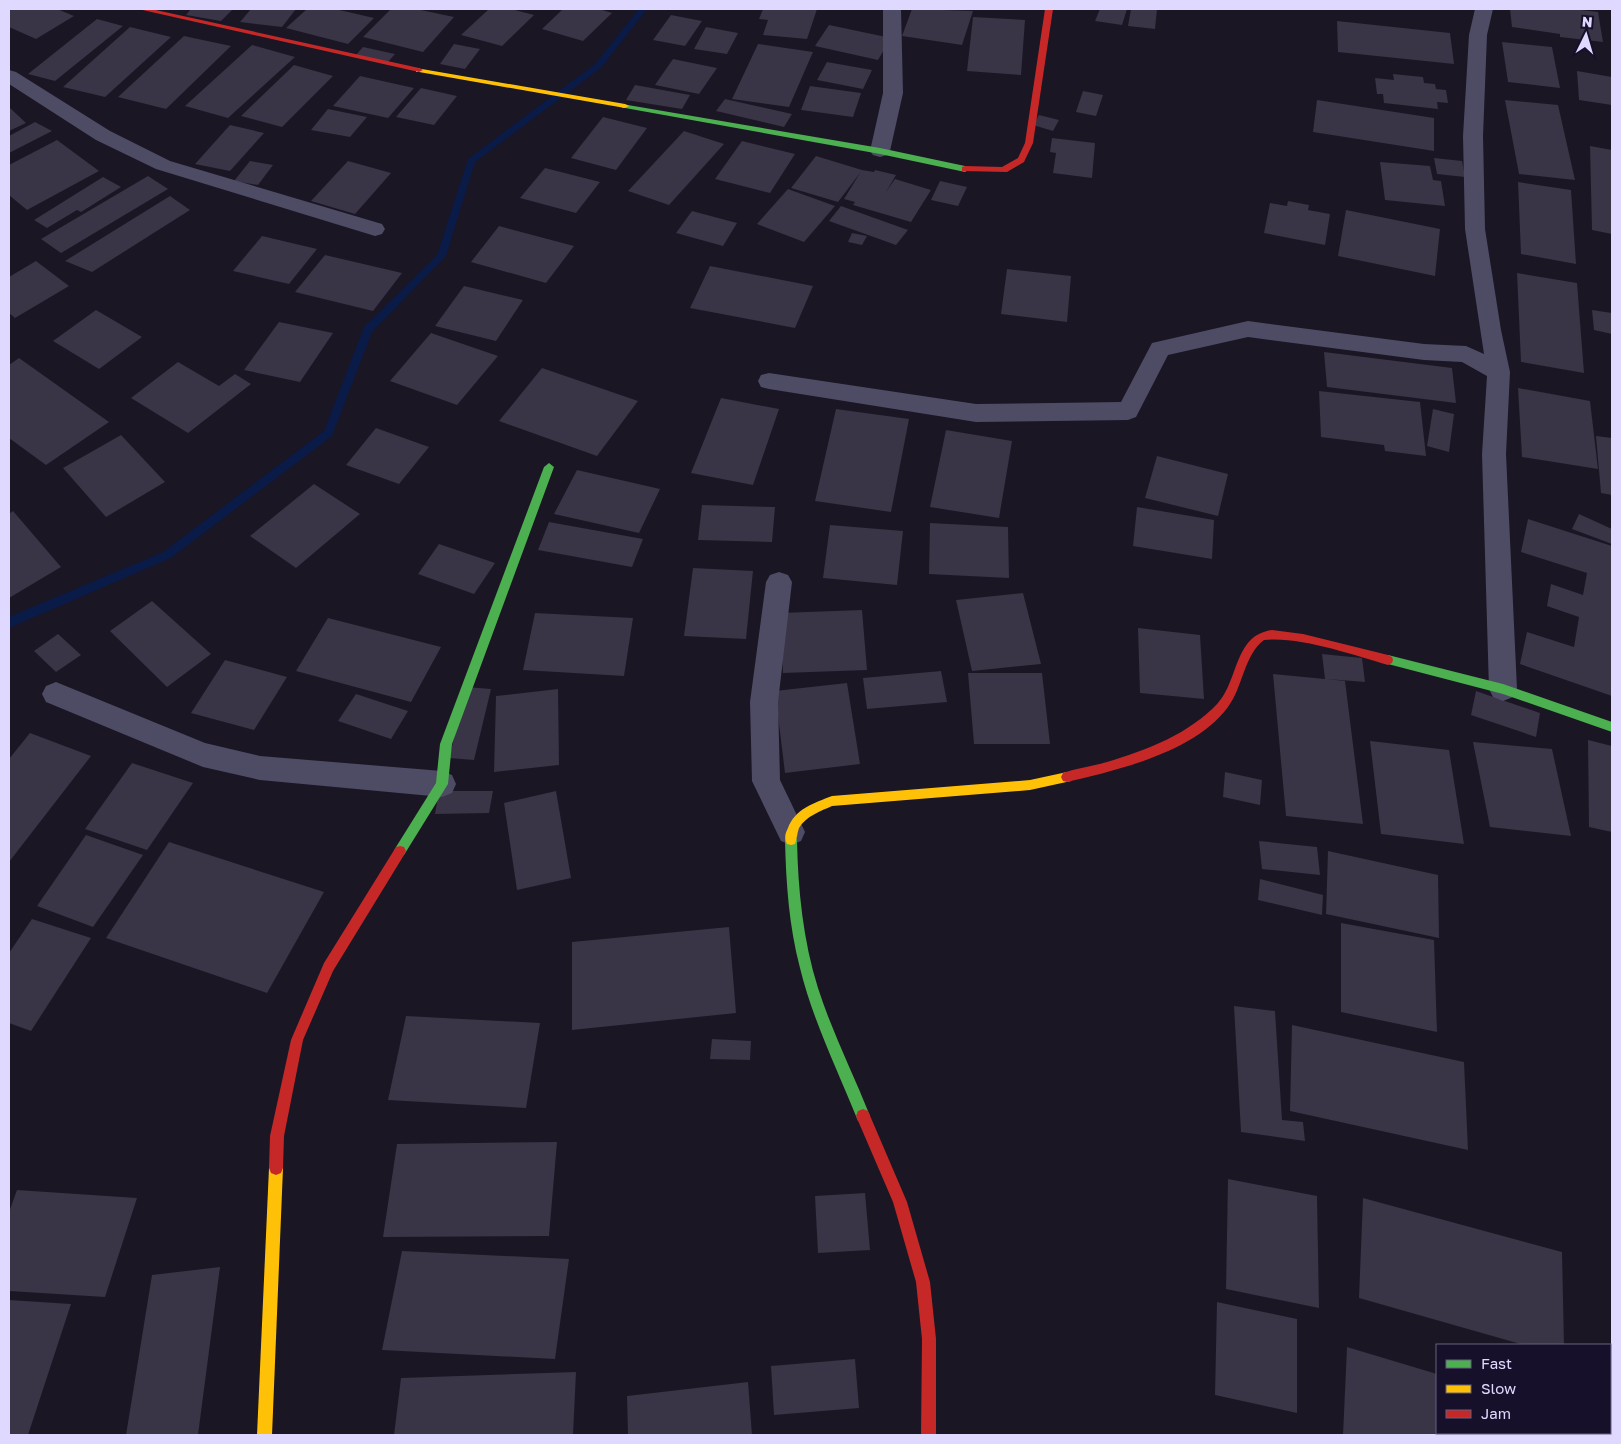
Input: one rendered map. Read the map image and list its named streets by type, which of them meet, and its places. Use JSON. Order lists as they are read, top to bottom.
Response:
{
  "legend": ["Fast", "Slow", "Jam"],
  "north": "top"
}
